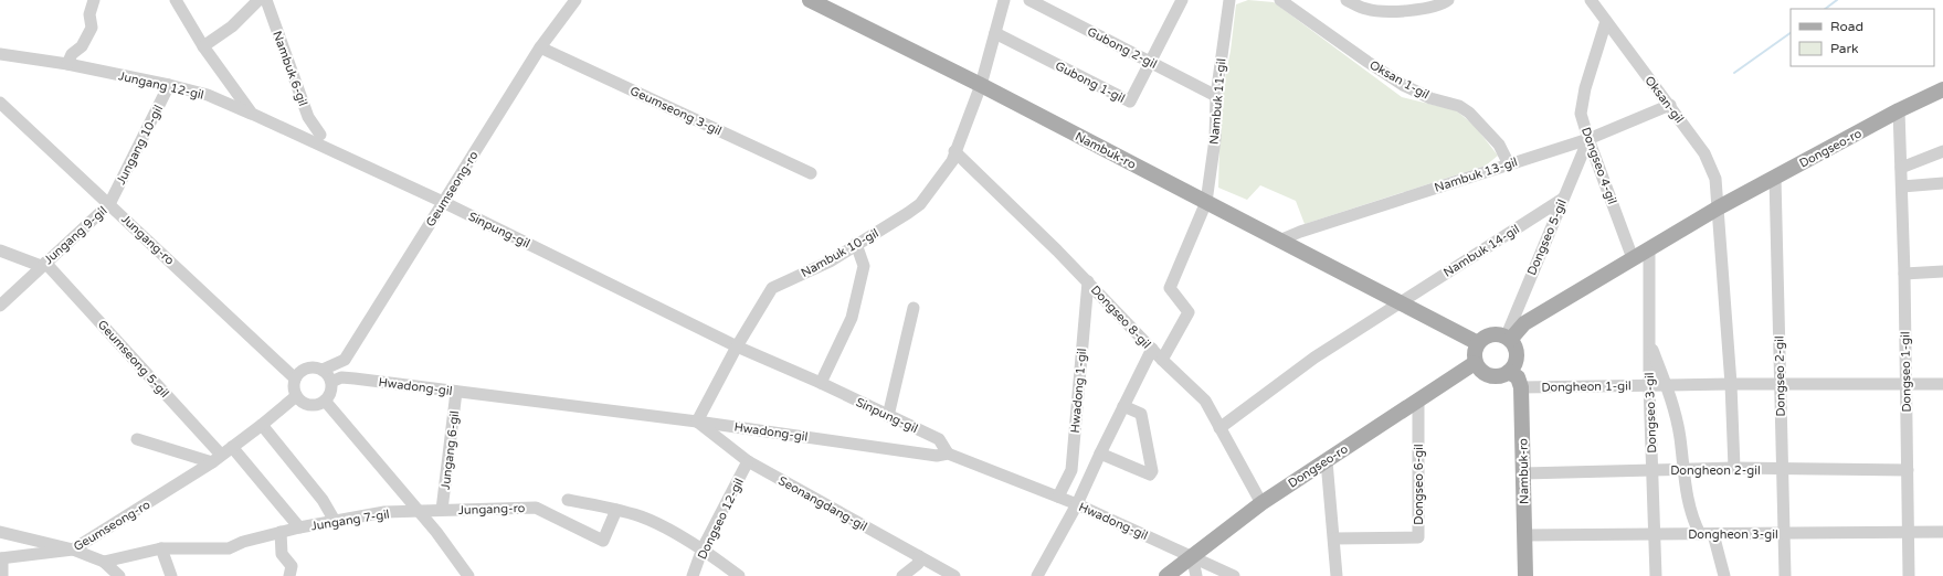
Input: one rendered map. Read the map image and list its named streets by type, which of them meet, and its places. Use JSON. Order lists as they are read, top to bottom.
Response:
{
  "streets": {
    "main road": ["Dongseo-ro", "Nambuk-ro"],
    "street": [
      "Gubong 2-gil",
      "Nambuk 6-gil",
      "Oksan 1-gil",
      "Gubong 1-gil",
      "Jungang 12-gil",
      "Oksan-gil",
      "Nambuk 11-gil",
      "Geumseong 3-gil",
      "Jungang 10-gil",
      "Dongseo 4-gil",
      "Nambuk 13-gil",
      "Geumseong-ro",
      "Sinpung-gil",
      "Jungang 9-gil",
      "Dongseo 5-gil",
      "Jungang-ro",
      "Nambuk 14-gil",
      "Nambuk 10-gil",
      "Dongseo 8-gil",
      "Geumseong 5-gil",
      "Dongseo 1-gil",
      "Dongseo 2-gil",
      "Hwadong-gil",
      "Dongheon 1-gil",
      "Hwadong 1-gil",
      "Dongseo 3-gil",
      "Jungang 6-gil",
      "Dongheon 2-gil",
      "Dongseo 6-gil",
      "Seonangdang-gil",
      "Dongseo 12-gil",
      "Jungang 7-gil",
      "Dongheon 3-gil"
    ]
  },
  "crossings": [
    ["Gubong 2-gil", "Gubong 1-gil"],
    ["Gubong 2-gil", "Nambuk 11-gil"],
    ["Oksan 1-gil", "Nambuk 13-gil"],
    ["Gubong 1-gil", "Nambuk 10-gil"],
    ["Jungang 12-gil", "Jungang 10-gil"],
    ["Jungang 12-gil", "Sinpung-gil"],
    ["Oksan-gil", "Dongseo-ro"],
    ["Oksan-gil", "Dongseo 4-gil"],
    ["Oksan-gil", "Nambuk 13-gil"],
    ["Nambuk 11-gil", "Nambuk-ro"],
    ["Nambuk 11-gil", "Dongseo 8-gil"],
    ["Geumseong 3-gil", "Geumseong-ro"],
    ["Jungang 10-gil", "Jungang 9-gil"],
    ["Jungang 10-gil", "Jungang-ro"],
    ["Dongseo-ro", "Nambuk-ro"],
    ["Dongseo-ro", "Dongseo 4-gil"],
    ["Dongseo-ro", "Dongseo 5-gil"],
    ["Dongseo-ro", "Dongseo 8-gil"],
    ["Dongseo-ro", "Dongseo 1-gil"],
    ["Dongseo-ro", "Dongseo 2-gil"],
    ["Dongseo-ro", "Hwadong-gil"],
    ["Dongseo-ro", "Dongseo 3-gil"],
    ["Dongseo-ro", "Dongseo 6-gil"],
    ["Nambuk-ro", "Nambuk 13-gil"],
    ["Nambuk-ro", "Dongseo 5-gil"],
    ["Nambuk-ro", "Nambuk 14-gil"],
    ["Nambuk-ro", "Nambuk 10-gil"],
    ["Nambuk-ro", "Dongheon 1-gil"],
    ["Nambuk-ro", "Dongheon 2-gil"],
    ["Nambuk-ro", "Dongheon 3-gil"],
    ["Dongseo 4-gil", "Nambuk 13-gil"],
    ["Dongseo 4-gil", "Dongseo 5-gil"],
    ["Nambuk 13-gil", "Dongseo 5-gil"],
    ["Geumseong-ro", "Sinpung-gil"],
    ["Geumseong-ro", "Jungang-ro"],
    ["Geumseong-ro", "Geumseong 5-gil"],
    ["Geumseong-ro", "Hwadong-gil"],
    ["Sinpung-gil", "Nambuk 10-gil"],
    ["Sinpung-gil", "Hwadong-gil"],
    ["Jungang 9-gil", "Jungang-ro"],
    ["Jungang 9-gil", "Geumseong 5-gil"],
    ["Dongseo 5-gil", "Nambuk 14-gil"],
    ["Jungang-ro", "Hwadong-gil"],
    ["Jungang-ro", "Jungang 6-gil"],
    ["Jungang-ro", "Jungang 7-gil"],
    ["Nambuk 10-gil", "Dongseo 8-gil"],
    ["Nambuk 10-gil", "Hwadong-gil"],
    ["Nambuk 10-gil", "Seonangdang-gil"],
    ["Dongseo 8-gil", "Hwadong 1-gil"],
    ["Dongseo 1-gil", "Dongheon 1-gil"],
    ["Dongseo 1-gil", "Dongheon 2-gil"],
    ["Dongseo 1-gil", "Dongheon 3-gil"],
    ["Dongseo 2-gil", "Dongheon 1-gil"],
    ["Dongseo 2-gil", "Dongheon 2-gil"],
    ["Dongseo 2-gil", "Dongheon 3-gil"],
    ["Hwadong-gil", "Hwadong 1-gil"],
    ["Hwadong-gil", "Jungang 6-gil"],
    ["Hwadong-gil", "Seonangdang-gil"],
    ["Dongheon 1-gil", "Dongseo 3-gil"],
    ["Dongseo 3-gil", "Dongheon 2-gil"],
    ["Dongseo 3-gil", "Dongheon 3-gil"],
    ["Seonangdang-gil", "Dongseo 12-gil"]
  ],
  "legend": ["Road", "Park"]
}
